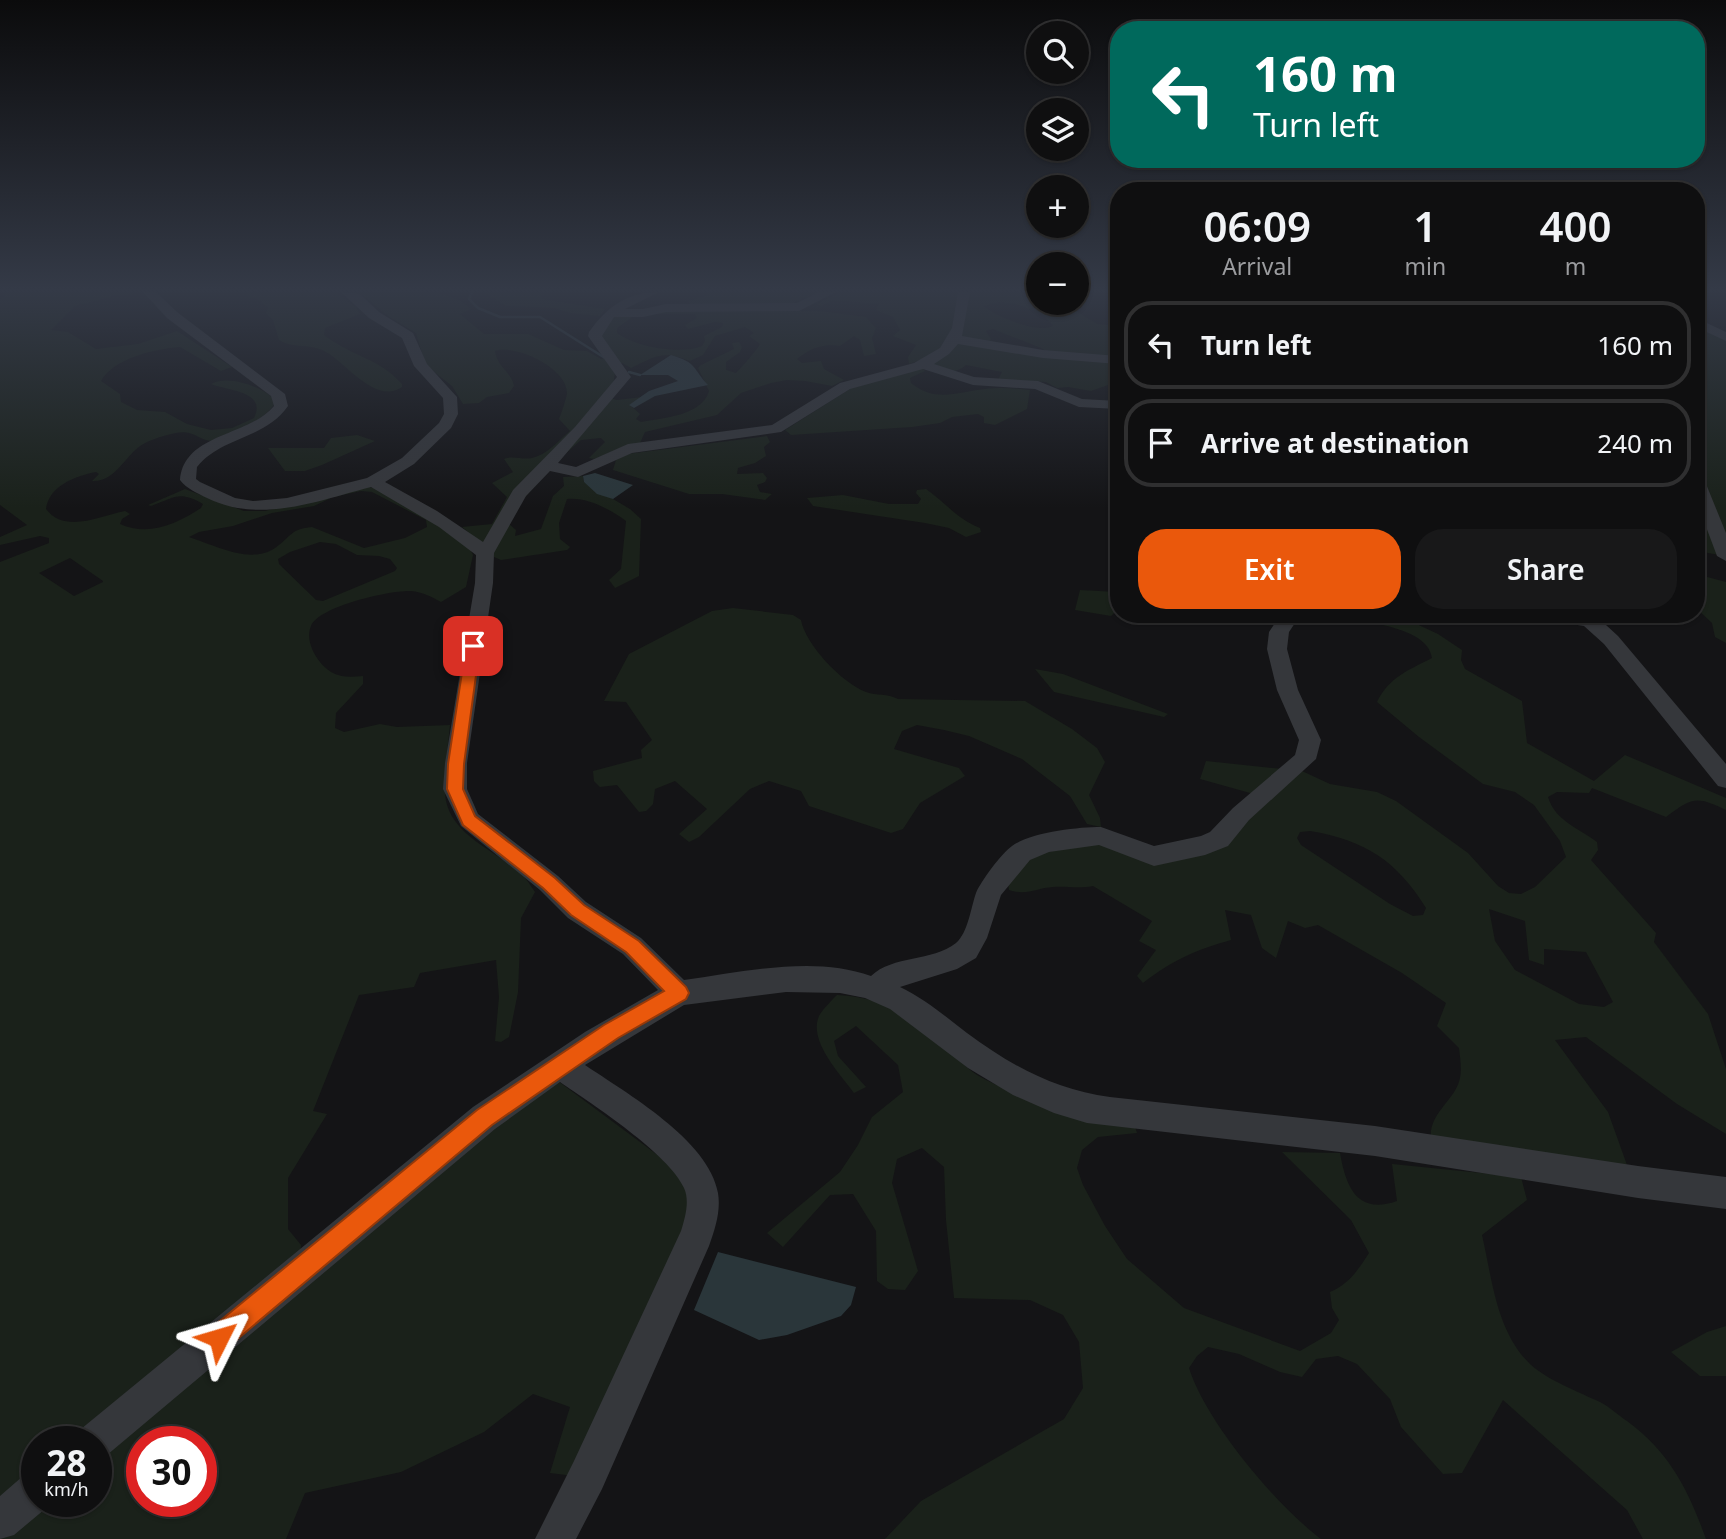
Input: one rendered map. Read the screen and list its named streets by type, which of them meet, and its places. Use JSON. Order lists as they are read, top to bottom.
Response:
{
  "page": {
    "map_buttons": ["+", "−"],
    "turn": ["160 m", "Turn left"],
    "eta": [
      "06:09",
      "Arrival",
      "1",
      "min",
      "400",
      "m"
    ],
    "list": [
      {
        "name": "Turn left",
        "value": "160 m"
      },
      {
        "name": "Arrive at destination",
        "value": "240 m"
      }
    ],
    "buttons": ["Exit", "Share"],
    "speed": "28 km/h",
    "limit": "30"
  }
}
